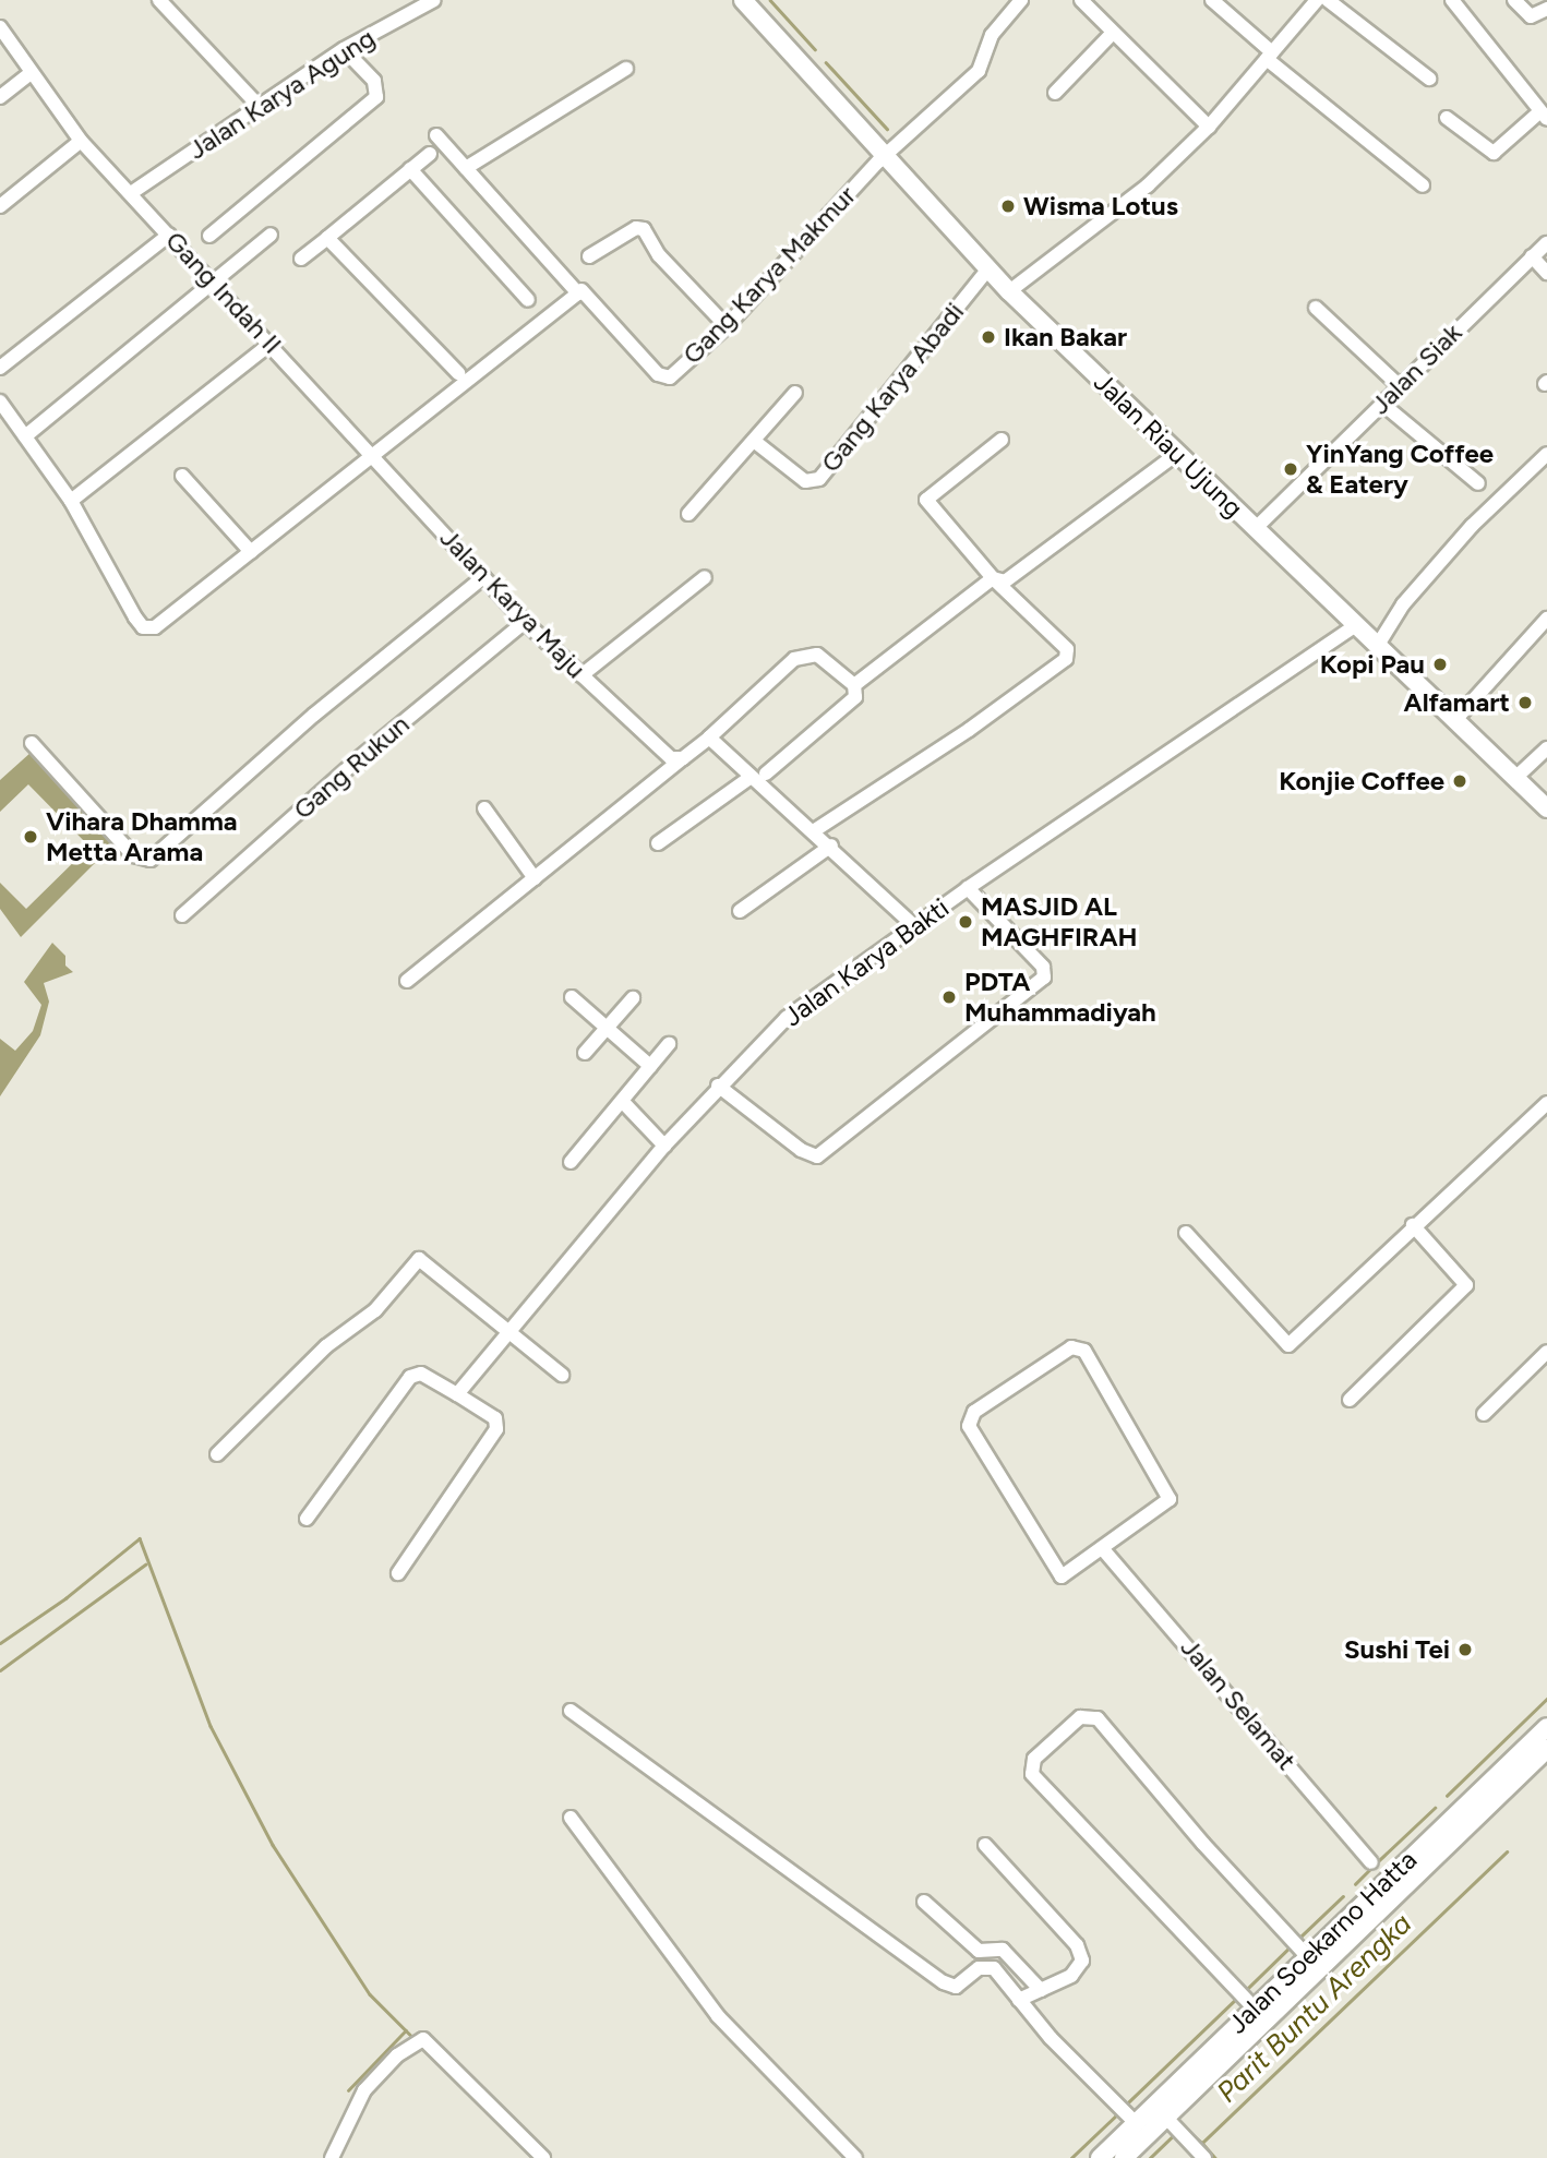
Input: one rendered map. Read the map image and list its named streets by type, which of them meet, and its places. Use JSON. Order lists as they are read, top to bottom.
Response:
{
  "streets": {
    "main road": ["Jalan Riau Ujung", "Jalan Soekarno Hatta"],
    "street": [
      "Jalan Karya Agung",
      "Gang Karya Makmur",
      "Gang Indah II",
      "Jalan Siak",
      "Gang Karya Abadi",
      "Jalan Karya Maju",
      "Gang Rukun",
      "Jalan Karya Bakti",
      "Jalan Selamat"
    ]
  },
  "crossings": [
    ["Jalan Karya Agung", "Gang Indah II"],
    ["Gang Karya Makmur", "Jalan Riau Ujung"],
    ["Gang Indah II", "Jalan Karya Maju"],
    ["Jalan Siak", "Jalan Riau Ujung"],
    ["Gang Karya Abadi", "Jalan Riau Ujung"],
    ["Jalan Riau Ujung", "Jalan Karya Bakti"],
    ["Jalan Karya Maju", "Gang Rukun"]
  ],
  "water": ["Parit Buntu Arengka"],
  "places": [
    "Wisma Lotus",
    "Ikan Bakar",
    "YinYang Coffee & Eatery",
    "Kopi Pau",
    "Alfamart",
    "Konjie Coffee",
    "Vihara Dhamma Metta Arama",
    "MASJID AL MAGHFIRAH",
    "PDTA Muhammadiyah",
    "Sushi Tei"
  ]
}
